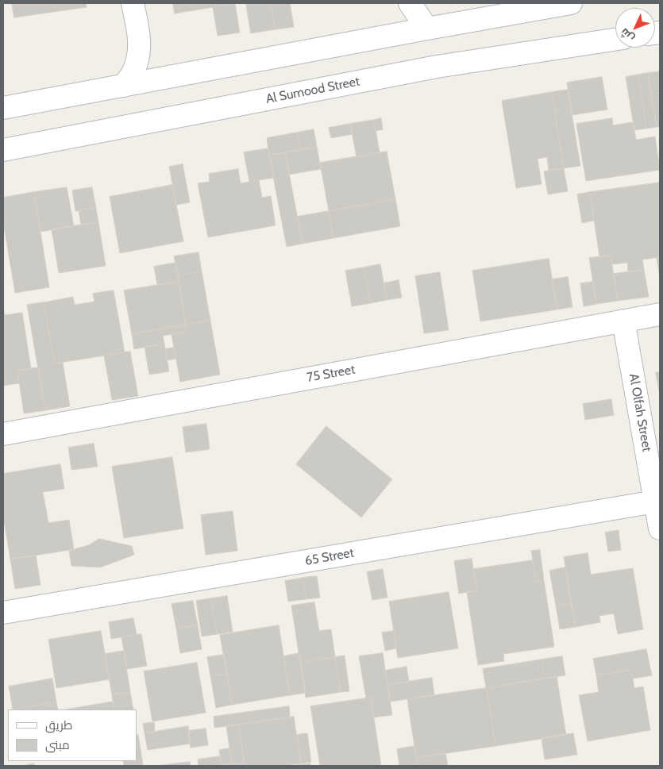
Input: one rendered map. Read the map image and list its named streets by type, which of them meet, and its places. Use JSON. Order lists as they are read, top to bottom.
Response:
{
  "streets": {
    "street": [
      "Al Sumood Street",
      "75 Street",
      "Al Olfah Street",
      "65 Street"
    ]
  },
  "crossings": [
    ["75 Street", "Al Olfah Street"],
    ["Al Olfah Street", "65 Street"]
  ],
  "legend": ["طريق", "مبنى"],
  "north": "bottom left"
}
